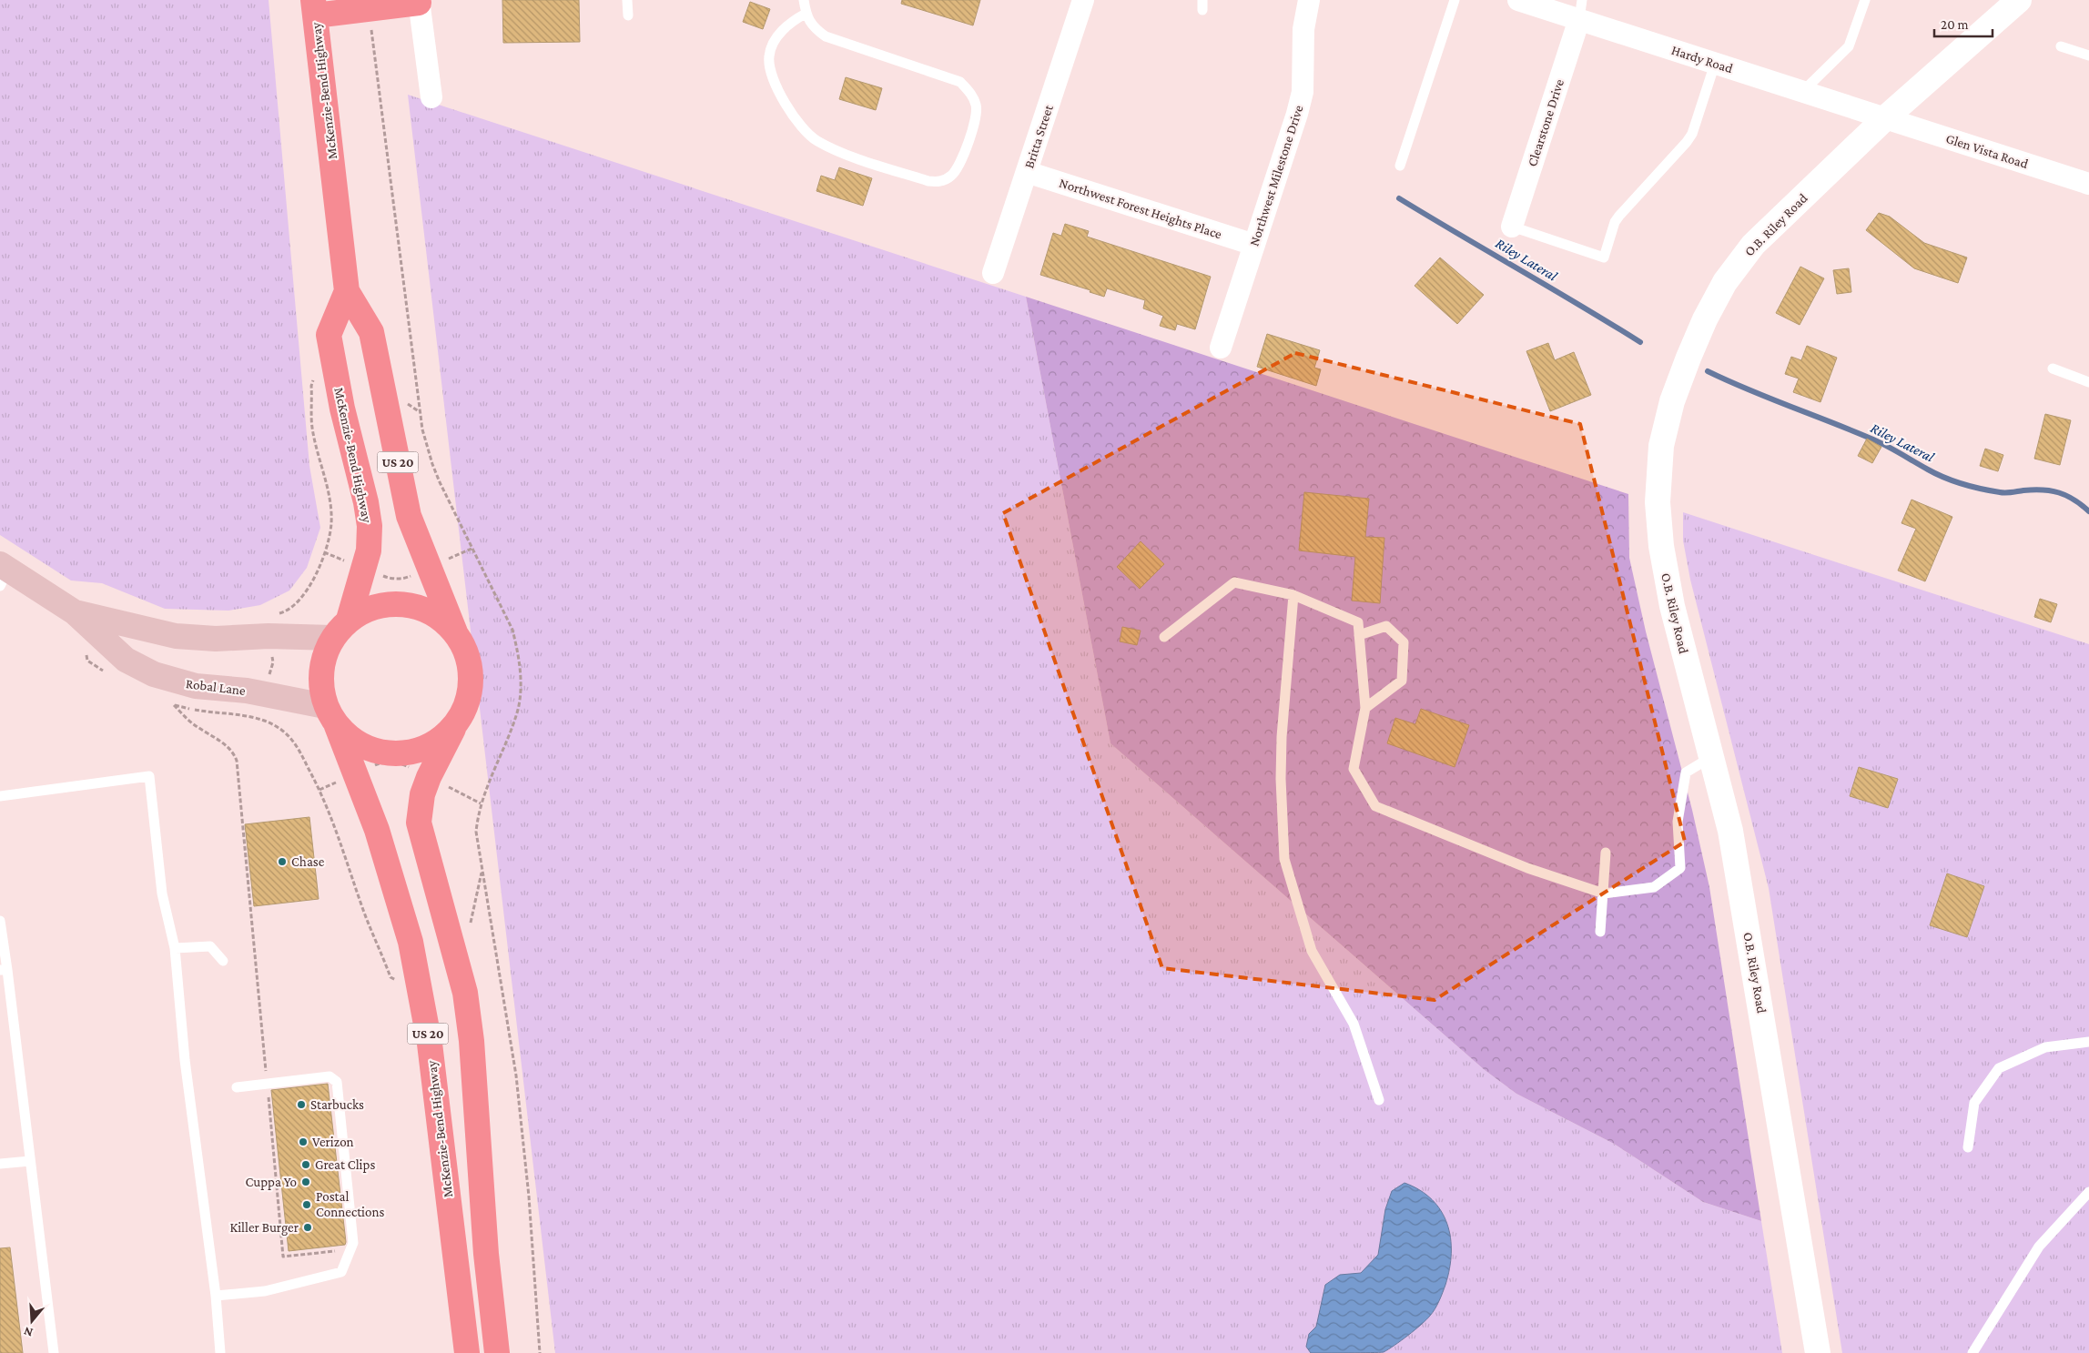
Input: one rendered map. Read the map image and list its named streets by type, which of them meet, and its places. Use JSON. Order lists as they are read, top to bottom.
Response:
{
  "streets": {
    "highway": ["McKenzie-Bend Highway", "US 20"],
    "main road": ["Robal Lane"],
    "street": [
      "Hardy Road",
      "Clearstone Drive",
      "Britta Street",
      "Glen Vista Road",
      "Northwest Milestone Drive",
      "Northwest Forest Heights Place",
      "O.B. Riley Road"
    ]
  },
  "crossings": [
    ["Hardy Road", "Clearstone Drive"],
    ["Hardy Road", "Glen Vista Road"],
    ["Hardy Road", "O.B. Riley Road"],
    ["McKenzie-Bend Highway", "US 20"],
    ["McKenzie-Bend Highway", "Robal Lane"],
    ["Britta Street", "Northwest Forest Heights Place"],
    ["Glen Vista Road", "O.B. Riley Road"],
    ["Northwest Milestone Drive", "Northwest Forest Heights Place"],
    ["US 20", "Robal Lane"]
  ],
  "water": ["Riley Lateral"],
  "places": [
    "Chase",
    "Starbucks",
    "Verizon",
    "Great Clips",
    "Cuppa Yo",
    "Postal Connections",
    "Killer Burger"
  ],
  "scale_bar": "20 m",
  "north": "bottom"
}
